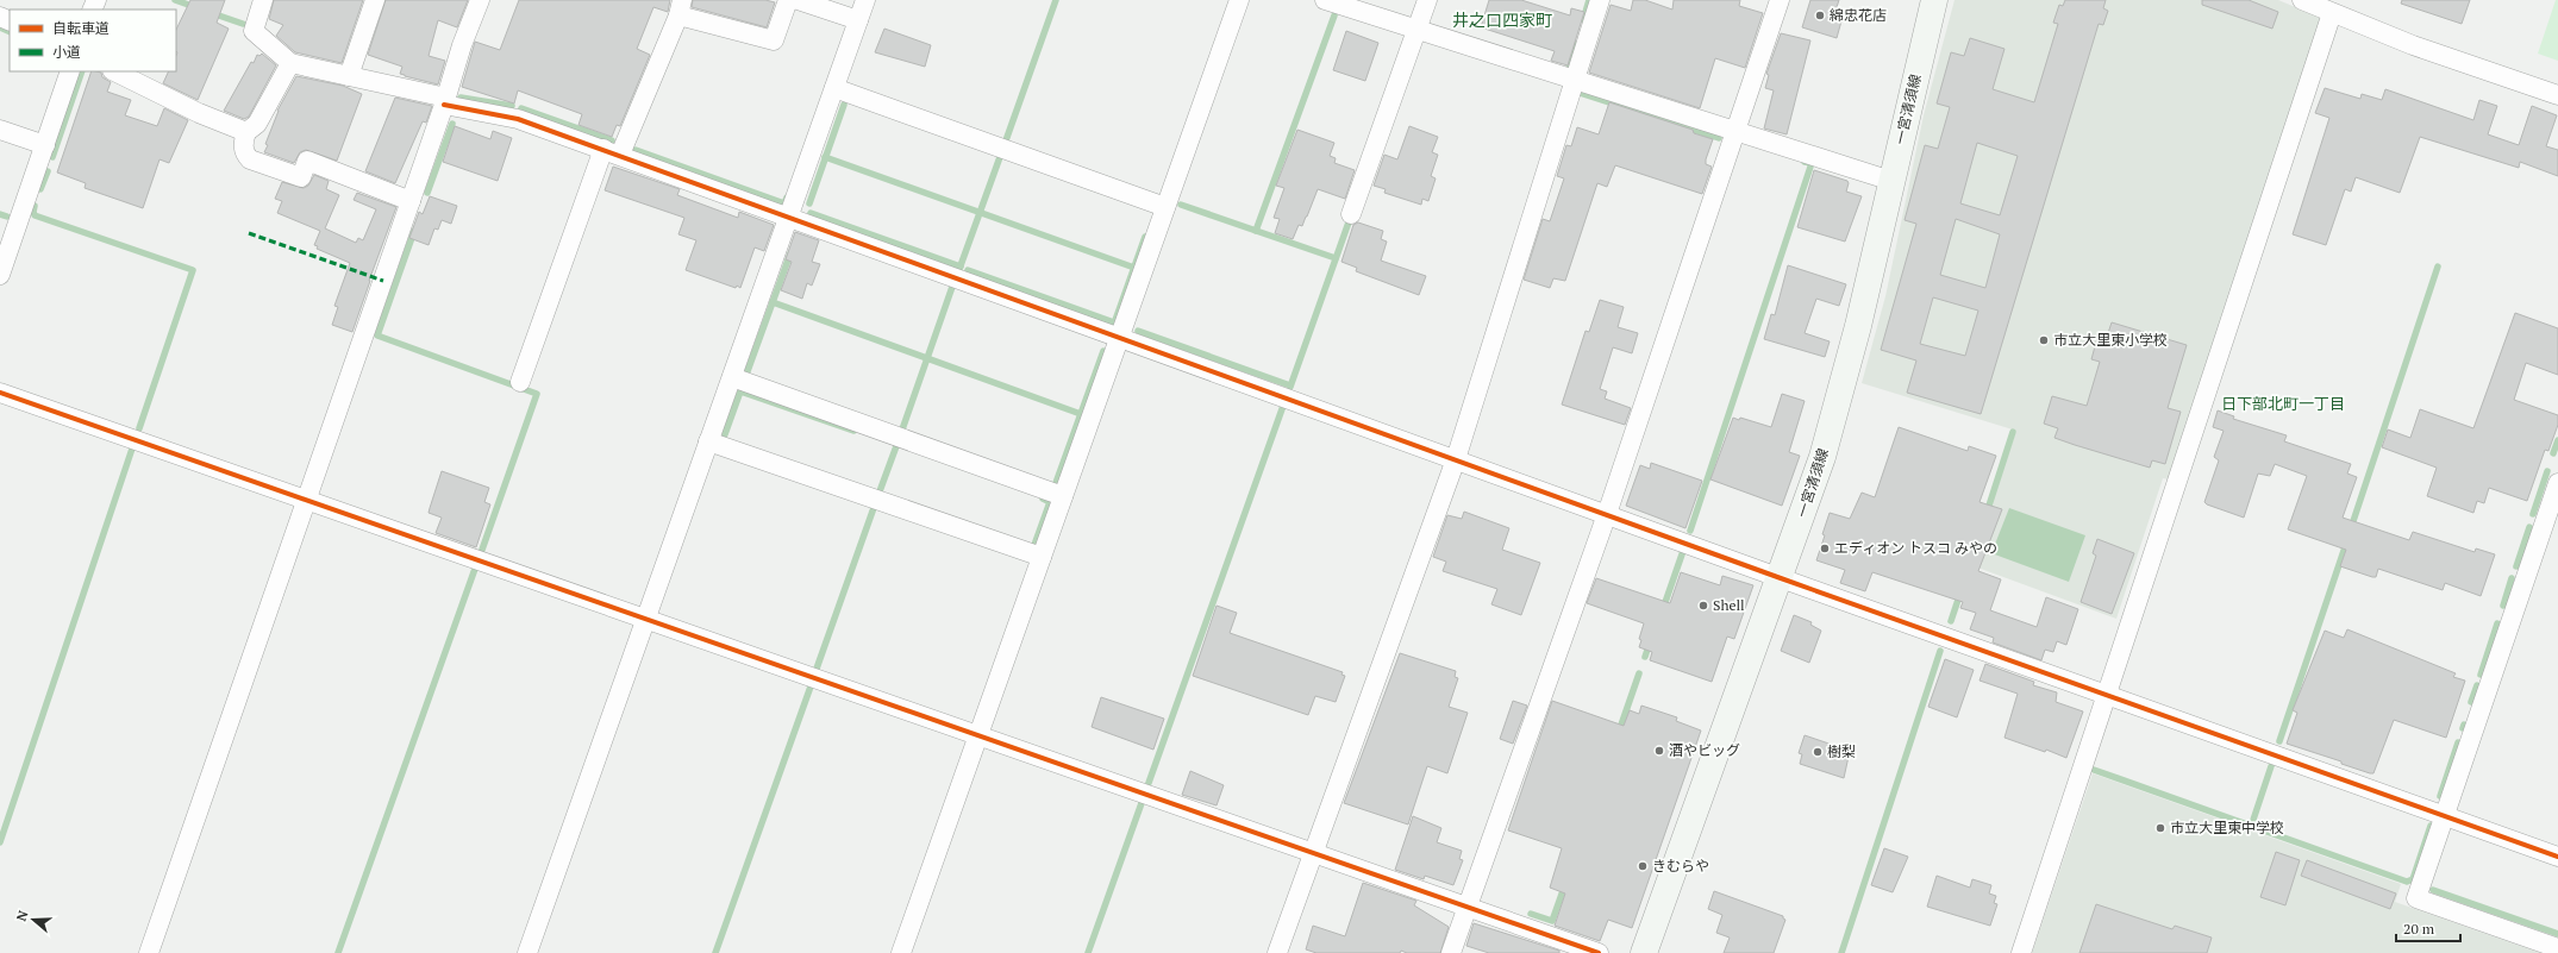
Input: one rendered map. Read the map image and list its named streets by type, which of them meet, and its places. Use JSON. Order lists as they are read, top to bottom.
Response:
{
  "streets": {
    "main road": ["一宮清須線"]
  },
  "districts": ["井之口四家町", "日下部北町一丁目"],
  "places": [
    "綿忠花店",
    "市立大里東小学校",
    "エディオン トスコ みやの",
    "Shell",
    "酒やビッグ",
    "樹梨",
    "市立大里東中学校",
    "きむらや"
  ],
  "legend": ["自転車道", "小道"],
  "scale_bar": "20 m",
  "north": "left"
}
